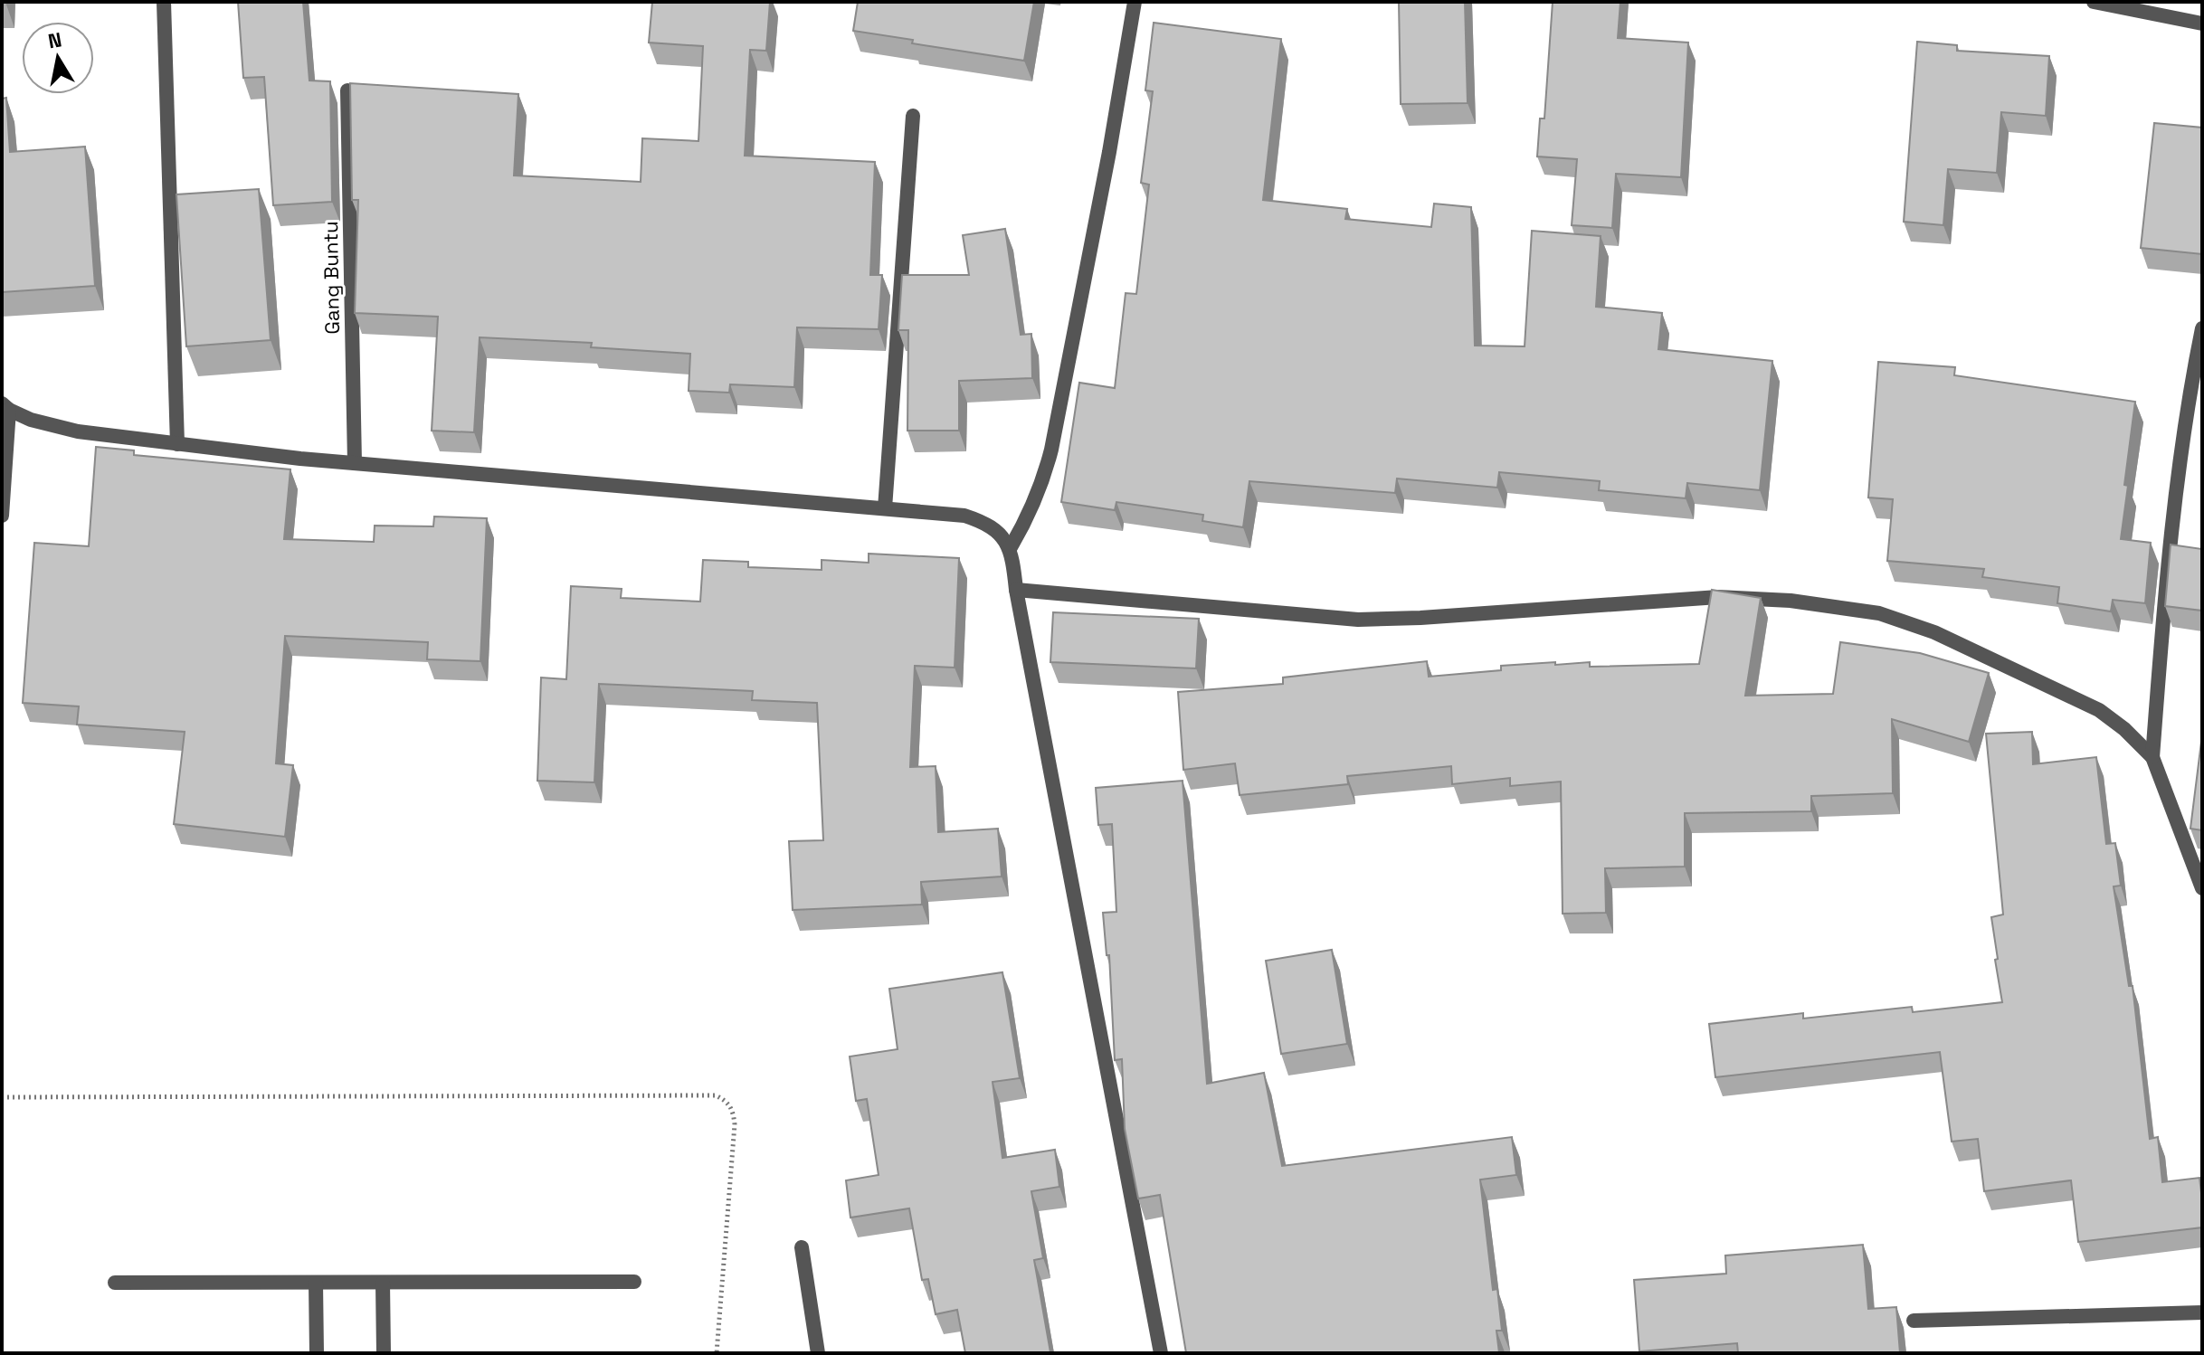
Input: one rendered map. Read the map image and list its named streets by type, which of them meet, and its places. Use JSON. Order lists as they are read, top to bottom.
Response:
{
  "streets": {
    "street": ["Gang Buntu"]
  },
  "north": "top"
}
